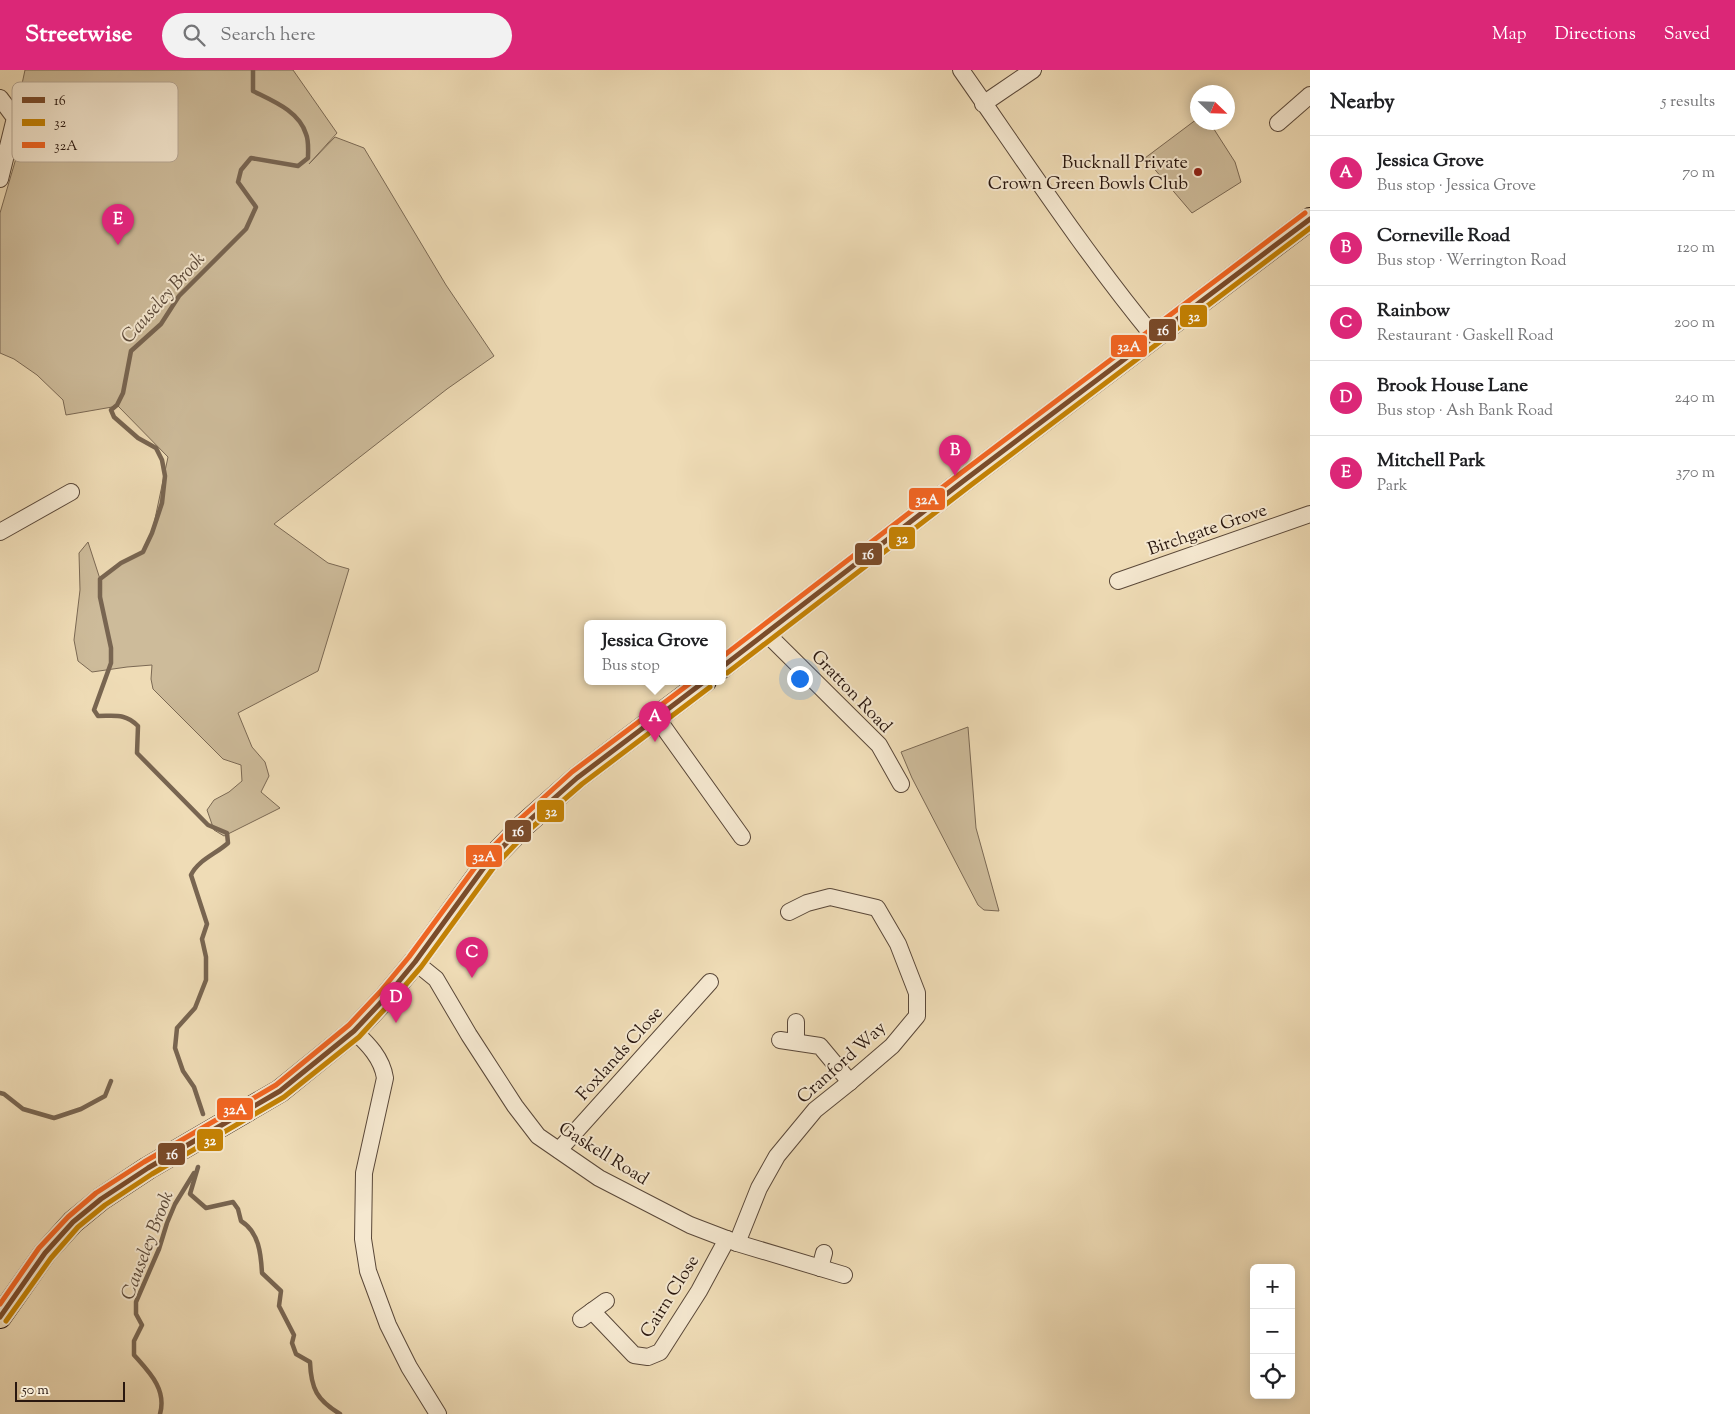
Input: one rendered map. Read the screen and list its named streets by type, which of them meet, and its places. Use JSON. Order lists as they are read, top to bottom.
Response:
{
  "streets": {
    "street": [
      "Birchgate Grove",
      "Gratton Road",
      "Foxlands Close",
      "Cranford Way",
      "Gaskell Road",
      "Cairn Close"
    ]
  },
  "crossings": [
    ["Foxlands Close", "Gaskell Road"],
    ["Cranford Way", "Gaskell Road"],
    ["Cranford Way", "Cairn Close"],
    ["Gaskell Road", "Cairn Close"]
  ],
  "water": ["Causeley Brook"],
  "places": ["Bucknall Private Crown Green Bowls Club"],
  "lines": ["transit line 32A", "transit line 16", "transit line 32"],
  "legend": ["16", "32", "32A"],
  "scale_bar": "50 m",
  "north": "bottom right",
  "page": {
    "header": "Streetwise",
    "search": "Search here",
    "nav": ["Map", "Directions", "Saved"],
    "heading": ["Nearby", "5 results"],
    "list": [
      {
        "mark": "A",
        "name": "Jessica Grove",
        "note": "Bus stop · Jessica Grove",
        "value": "70 m"
      },
      {
        "mark": "B",
        "name": "Corneville Road",
        "note": "Bus stop · Werrington Road",
        "value": "120 m"
      },
      {
        "mark": "C",
        "name": "Rainbow",
        "note": "Restaurant · Gaskell Road",
        "value": "200 m"
      },
      {
        "mark": "D",
        "name": "Brook House Lane",
        "note": "Bus stop · Ash Bank Road",
        "value": "240 m"
      },
      {
        "mark": "E",
        "name": "Mitchell Park",
        "note": "Park",
        "value": "370 m"
      }
    ],
    "pins": [
      "E",
      "B",
      "A",
      "C",
      "D"
    ],
    "popup": ["Jessica Grove", "Bus stop"],
    "map_buttons": ["+", "−"],
    "scale": "50 m"
  }
}
